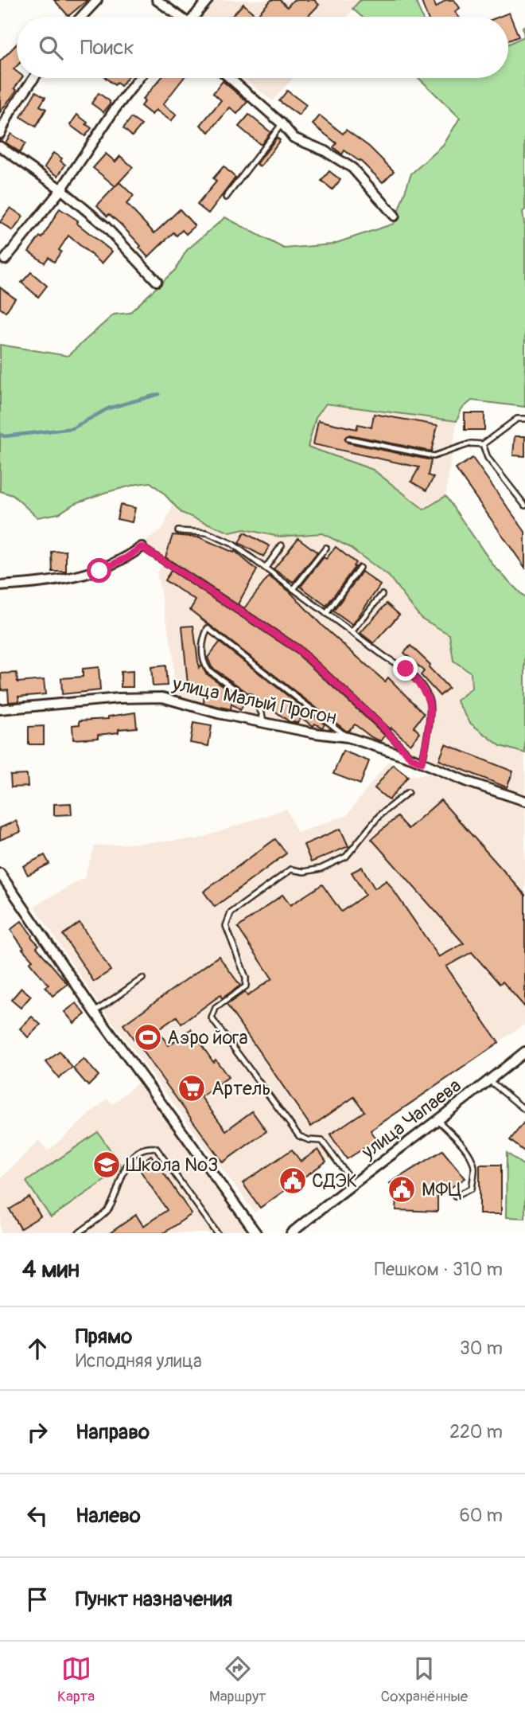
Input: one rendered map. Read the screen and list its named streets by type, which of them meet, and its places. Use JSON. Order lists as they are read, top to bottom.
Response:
{
  "streets": {
    "street": ["улица Малый Прогон", "улица Чапаева"]
  },
  "places": {
    "sports": ["Аэро йога"],
    "supermarket": ["Артель"],
    "school or university": ["Школа №3"],
    "public building": ["СДЭК", "МФЦ"]
  },
  "page": {
    "search": "Поиск",
    "heading": ["4 мин", "Пешком · 310 m"],
    "list": [
      ["Прямо", "Исподняя улица", "30 m"],
      ["Направо", "220 m"],
      ["Налево", "60 m"],
      "Пункт назначения"
    ],
    "nav": ["Карта", "Маршрут", "Сохранённые"]
  }
}
